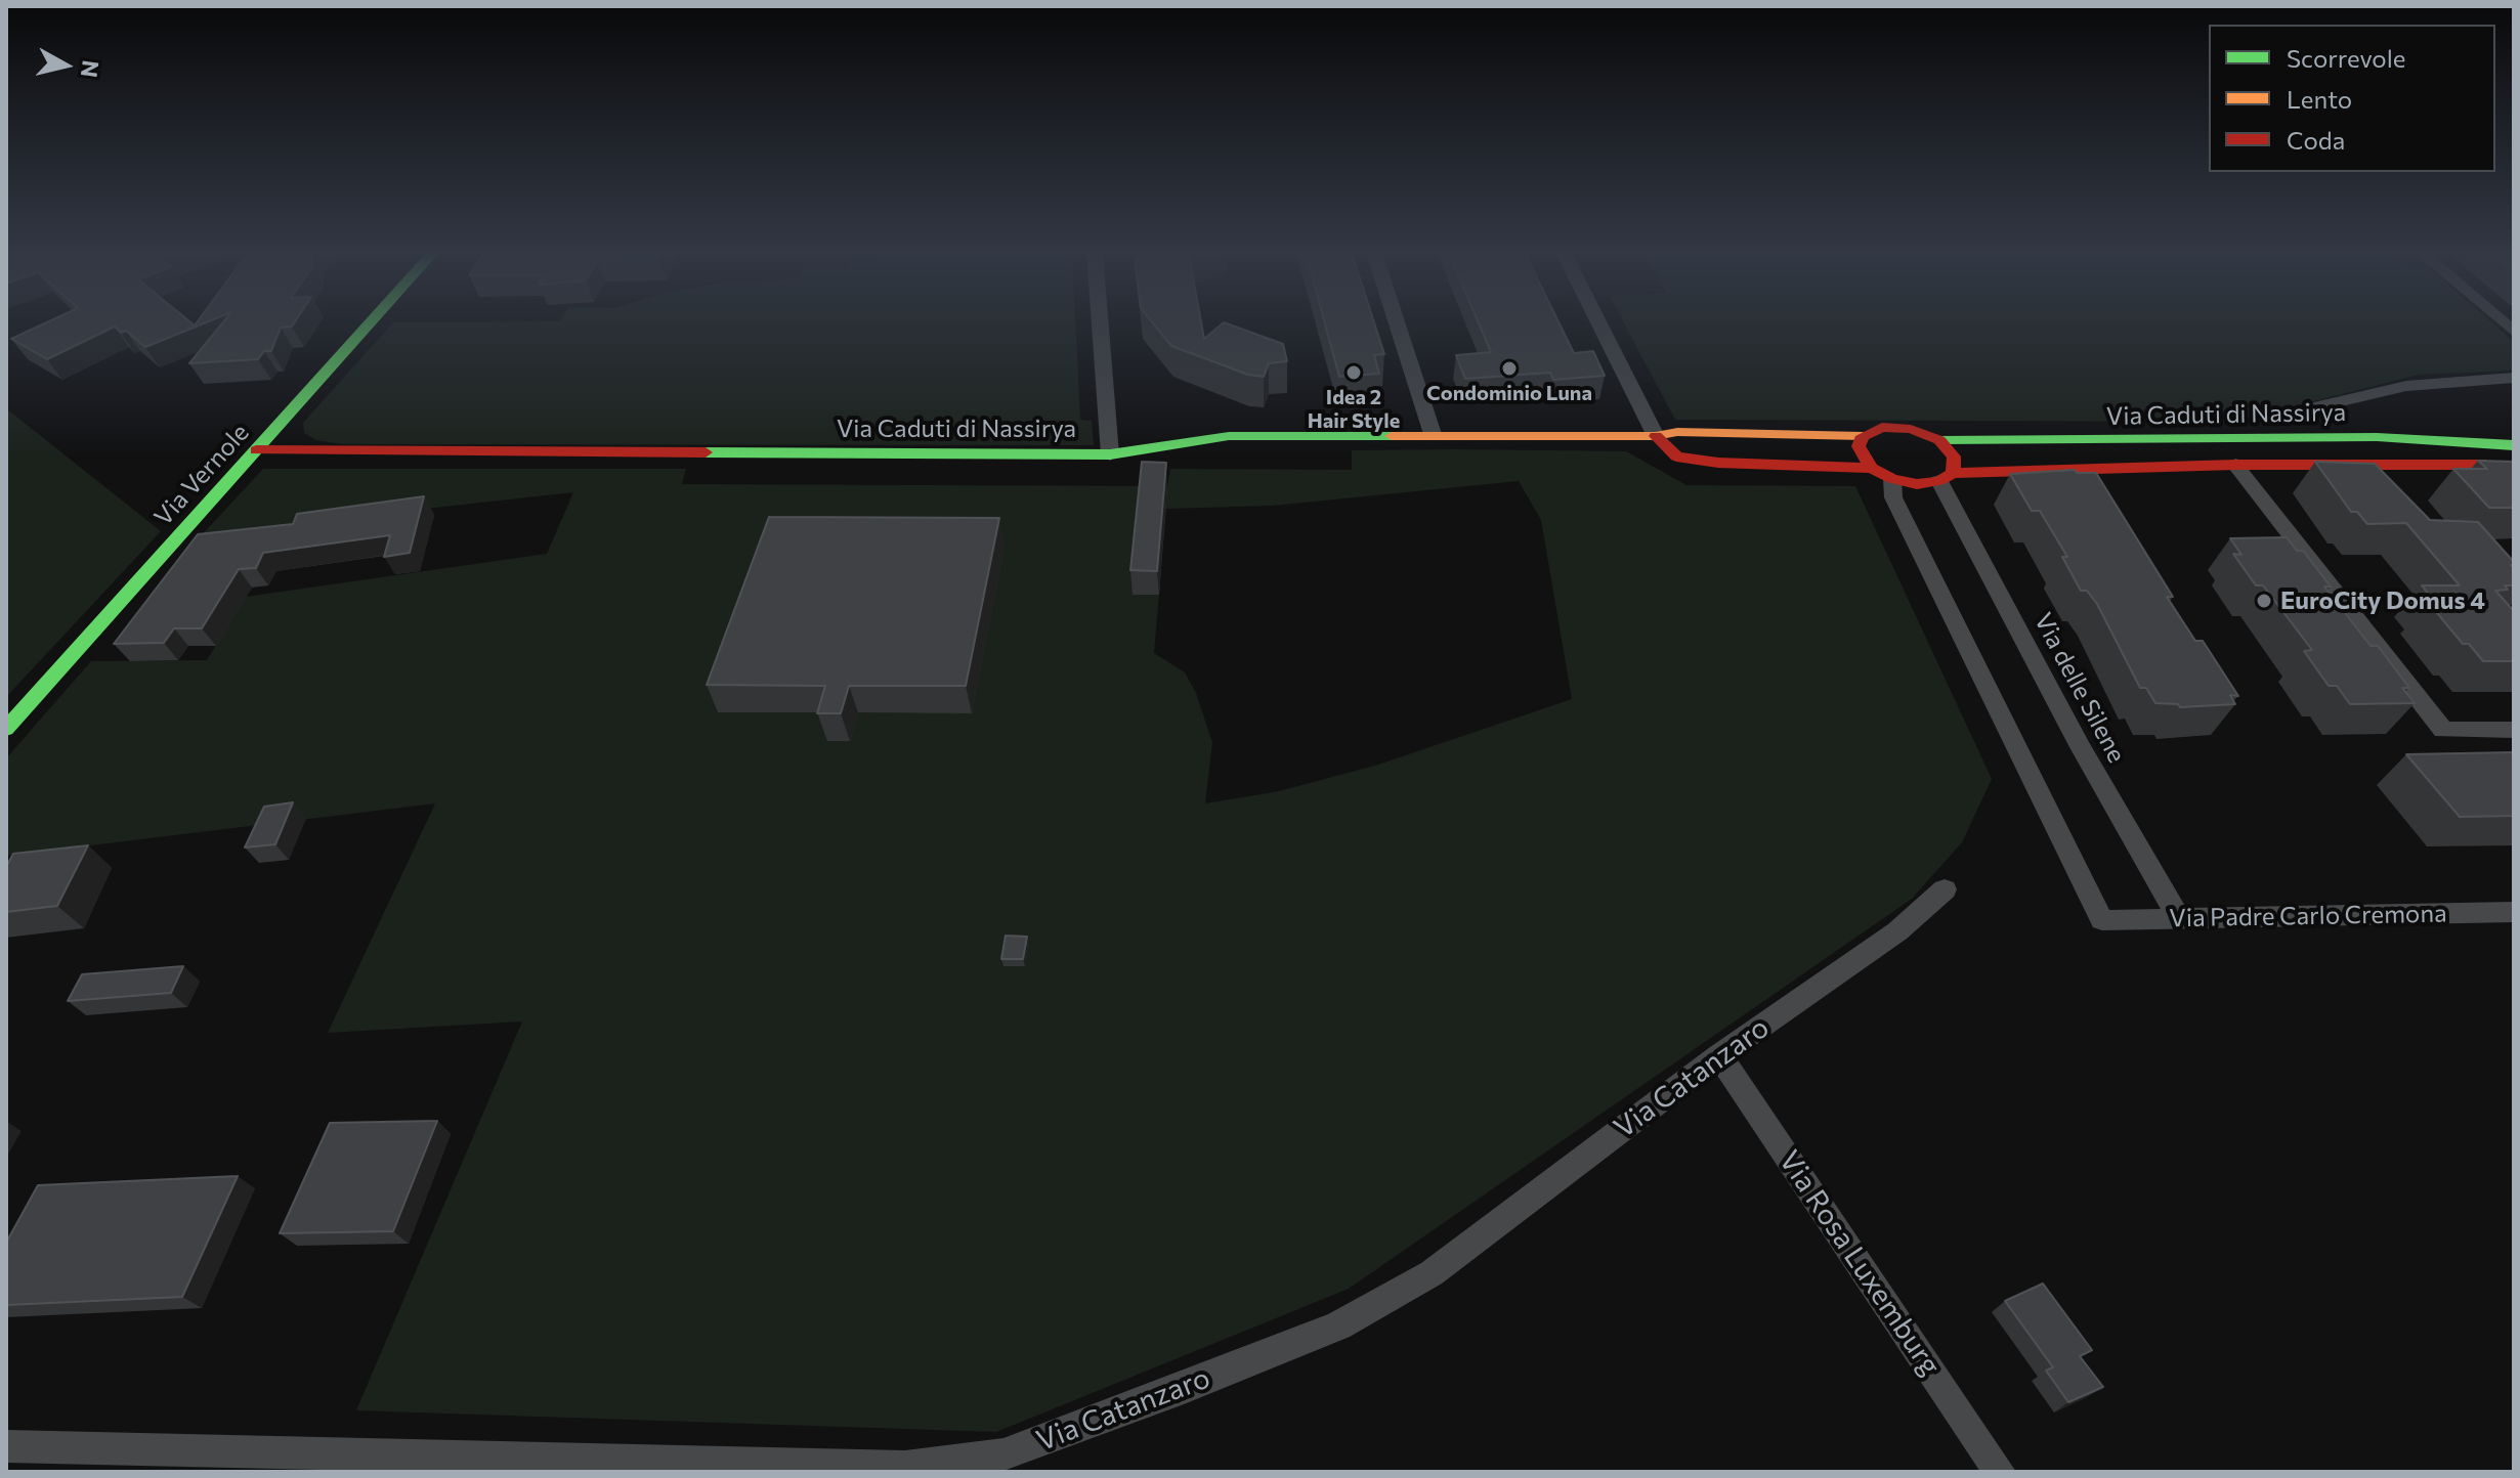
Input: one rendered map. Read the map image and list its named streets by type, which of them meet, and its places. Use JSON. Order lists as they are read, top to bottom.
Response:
{
  "streets": {
    "street": [
      "Via Caduti di Nassirya",
      "Via Vernole",
      "Via delle Silene",
      "Via Padre Carlo Cremona",
      "Via Catanzaro",
      "Via Rosa Luxemburg"
    ]
  },
  "crossings": [
    ["Via Caduti di Nassirya", "Via Vernole"],
    ["Via Caduti di Nassirya", "Via delle Silene"],
    ["Via Caduti di Nassirya", "Via Padre Carlo Cremona"],
    ["Via delle Silene", "Via Padre Carlo Cremona"],
    ["Via Catanzaro", "Via Rosa Luxemburg"]
  ],
  "places": ["Condominio Luna", "Idea 2 Hair Style", "EuroCity Domus 4"],
  "legend": ["Scorrevole", "Lento", "Coda"],
  "north": "right"
}
